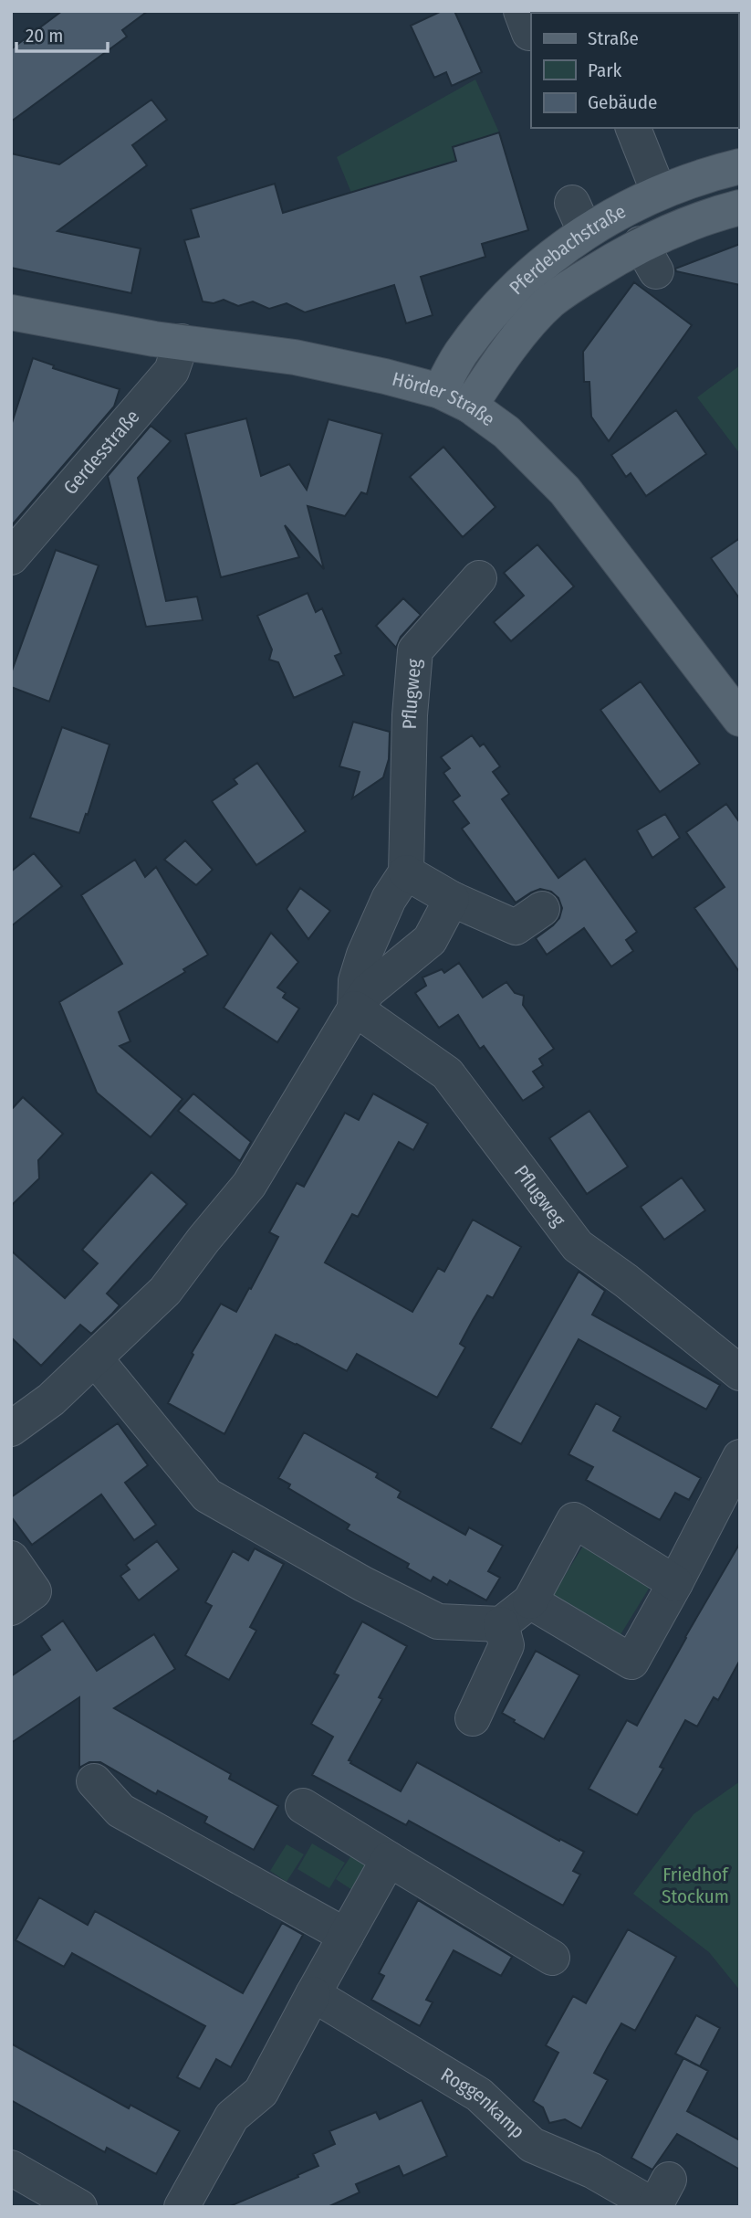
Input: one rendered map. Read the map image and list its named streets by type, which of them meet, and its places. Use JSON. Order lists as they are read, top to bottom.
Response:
{
  "streets": {
    "main road": ["Pferdebachstraße", "Hörder Straße"],
    "street": ["Gerdesstraße", "Pflugweg", "Roggenkamp"]
  },
  "crossings": [
    ["Pferdebachstraße", "Hörder Straße"],
    ["Hörder Straße", "Gerdesstraße"]
  ],
  "parks": ["Friedhof Stockum"],
  "legend": ["Straße", "Park", "Gebäude"],
  "scale_bar": "20 m"
}
